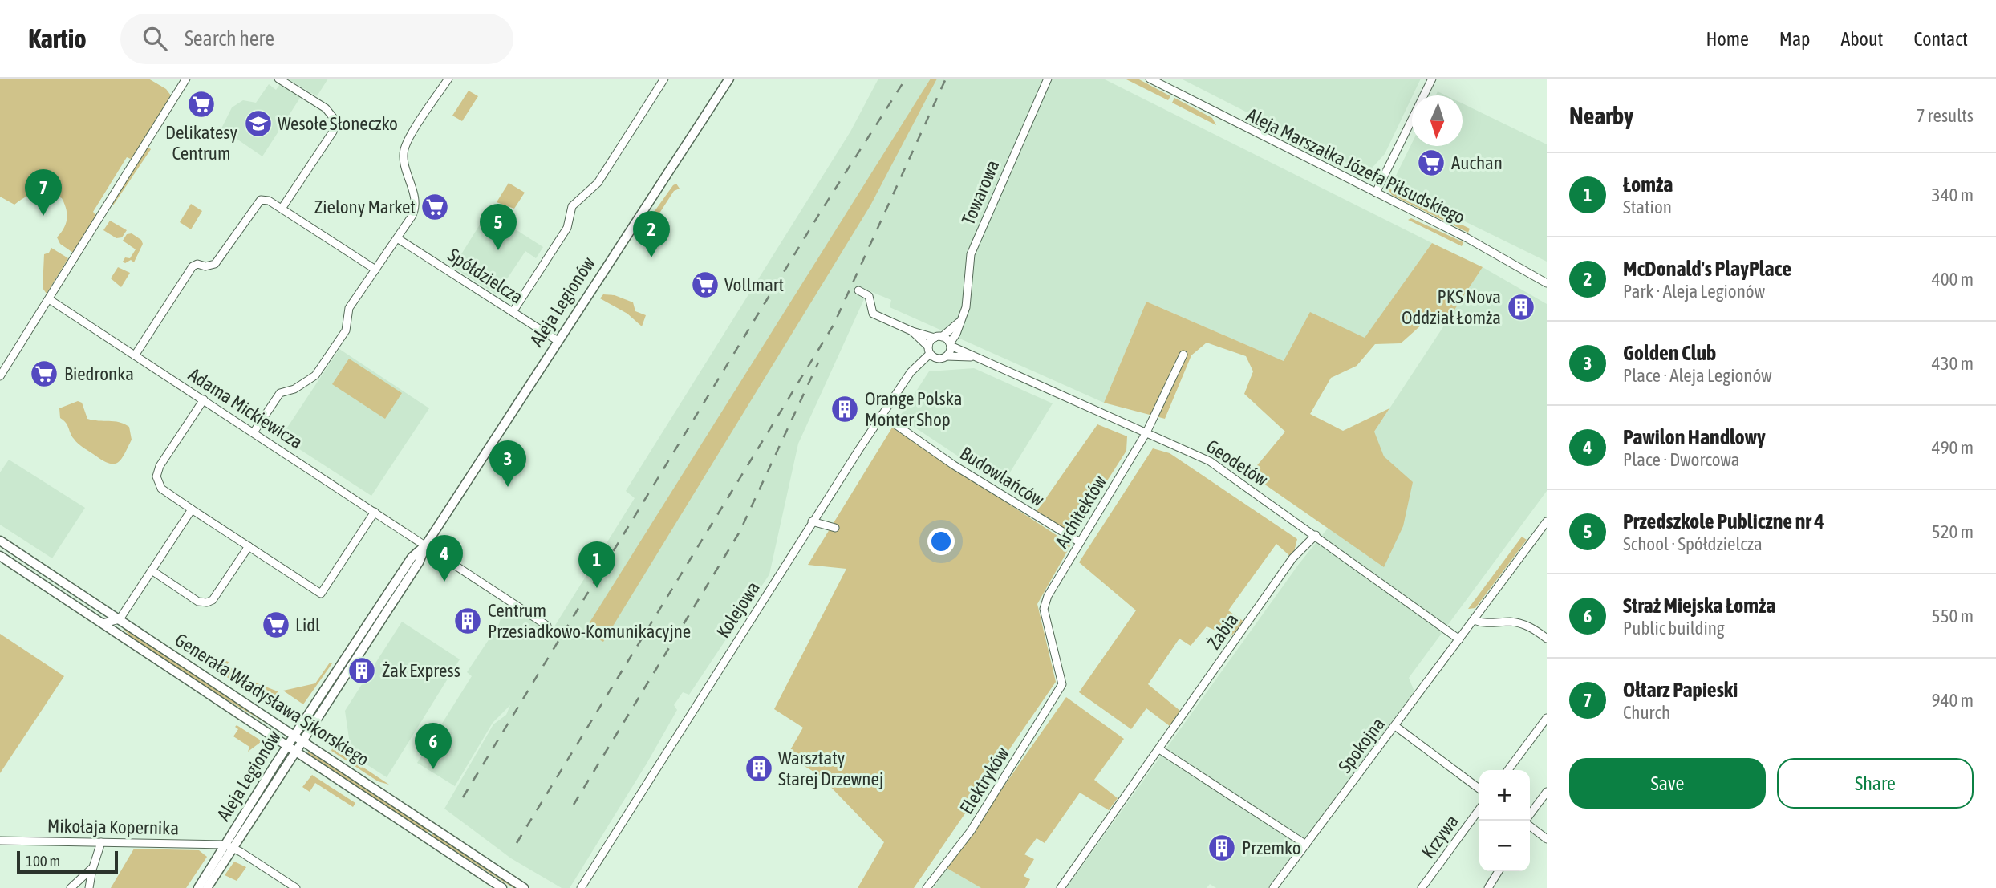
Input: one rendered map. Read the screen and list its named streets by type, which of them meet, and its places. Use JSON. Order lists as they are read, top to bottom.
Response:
{
  "streets": {
    "main road": ["Aleja Legionów", "Generała Władysława Sikorskiego"],
    "street": [
      "Aleja Marszałka Józefa Piłsudskiego",
      "Towarowa",
      "Spółdzielcza",
      "Adama Mickiewicza",
      "Geodetów",
      "Budowlańców",
      "Architektów",
      "Kolejowa",
      "Żabia",
      "Spokojna",
      "Elektryków",
      "Mikołaja Kopernika",
      "Krzywa"
    ]
  },
  "crossings": [
    ["Towarowa", "Kolejowa"],
    ["Spółdzielcza", "Aleja Legionów"],
    ["Aleja Legionów", "Adama Mickiewicza"],
    ["Aleja Legionów", "Generała Władysława Sikorskiego"],
    ["Aleja Legionów", "Mikołaja Kopernika"],
    ["Geodetów", "Architektów"],
    ["Geodetów", "Żabia"],
    ["Geodetów", "Spokojna"],
    ["Budowlańców", "Architektów"],
    ["Budowlańców", "Kolejowa"],
    ["Architektów", "Elektryków"]
  ],
  "places": {
    "supermarket": [
      "Delikatesy Centrum",
      "Auchan",
      "Zielony Market",
      "Vollmart",
      "Biedronka",
      "Lidl"
    ],
    "school or university": ["Wesołe Słoneczko"],
    "building": [
      "PKS Nova Oddział Łomża",
      "Orange Polska Monter Shop",
      "Centrum Przesiadkowo-Komunikacyjne",
      "Żak Express",
      "Warsztaty Starej Drzewnej",
      "Przemko"
    ]
  },
  "scale_bar": "100 m",
  "north": "bottom",
  "page": {
    "header": "Kartio",
    "search": "Search here",
    "nav": [
      "Home",
      "Map",
      "About",
      "Contact"
    ],
    "heading": ["Nearby", "7 results"],
    "list": [
      {
        "mark": "1",
        "name": "Łomża",
        "note": "Station",
        "value": "340 m"
      },
      {
        "mark": "2",
        "name": "McDonald's PlayPlace",
        "note": "Park · Aleja Legionów",
        "value": "400 m"
      },
      {
        "mark": "3",
        "name": "Golden Club",
        "note": "Place · Aleja Legionów",
        "value": "430 m"
      },
      {
        "mark": "4",
        "name": "Pawilon Handlowy",
        "note": "Place · Dworcowa",
        "value": "490 m"
      },
      {
        "mark": "5",
        "name": "Przedszkole Publiczne nr 4",
        "note": "School · Spółdzielcza",
        "value": "520 m"
      },
      {
        "mark": "6",
        "name": "Straż Miejska Łomża",
        "note": "Public building",
        "value": "550 m"
      },
      {
        "mark": "7",
        "name": "Ołtarz Papieski",
        "note": "Church",
        "value": "940 m"
      }
    ],
    "pins": [
      "7",
      "5",
      "2",
      "3",
      "4",
      "1",
      "6"
    ],
    "buttons": ["Save", "Share"],
    "map_buttons": ["+", "−"],
    "scale": "100 m"
  }
}
